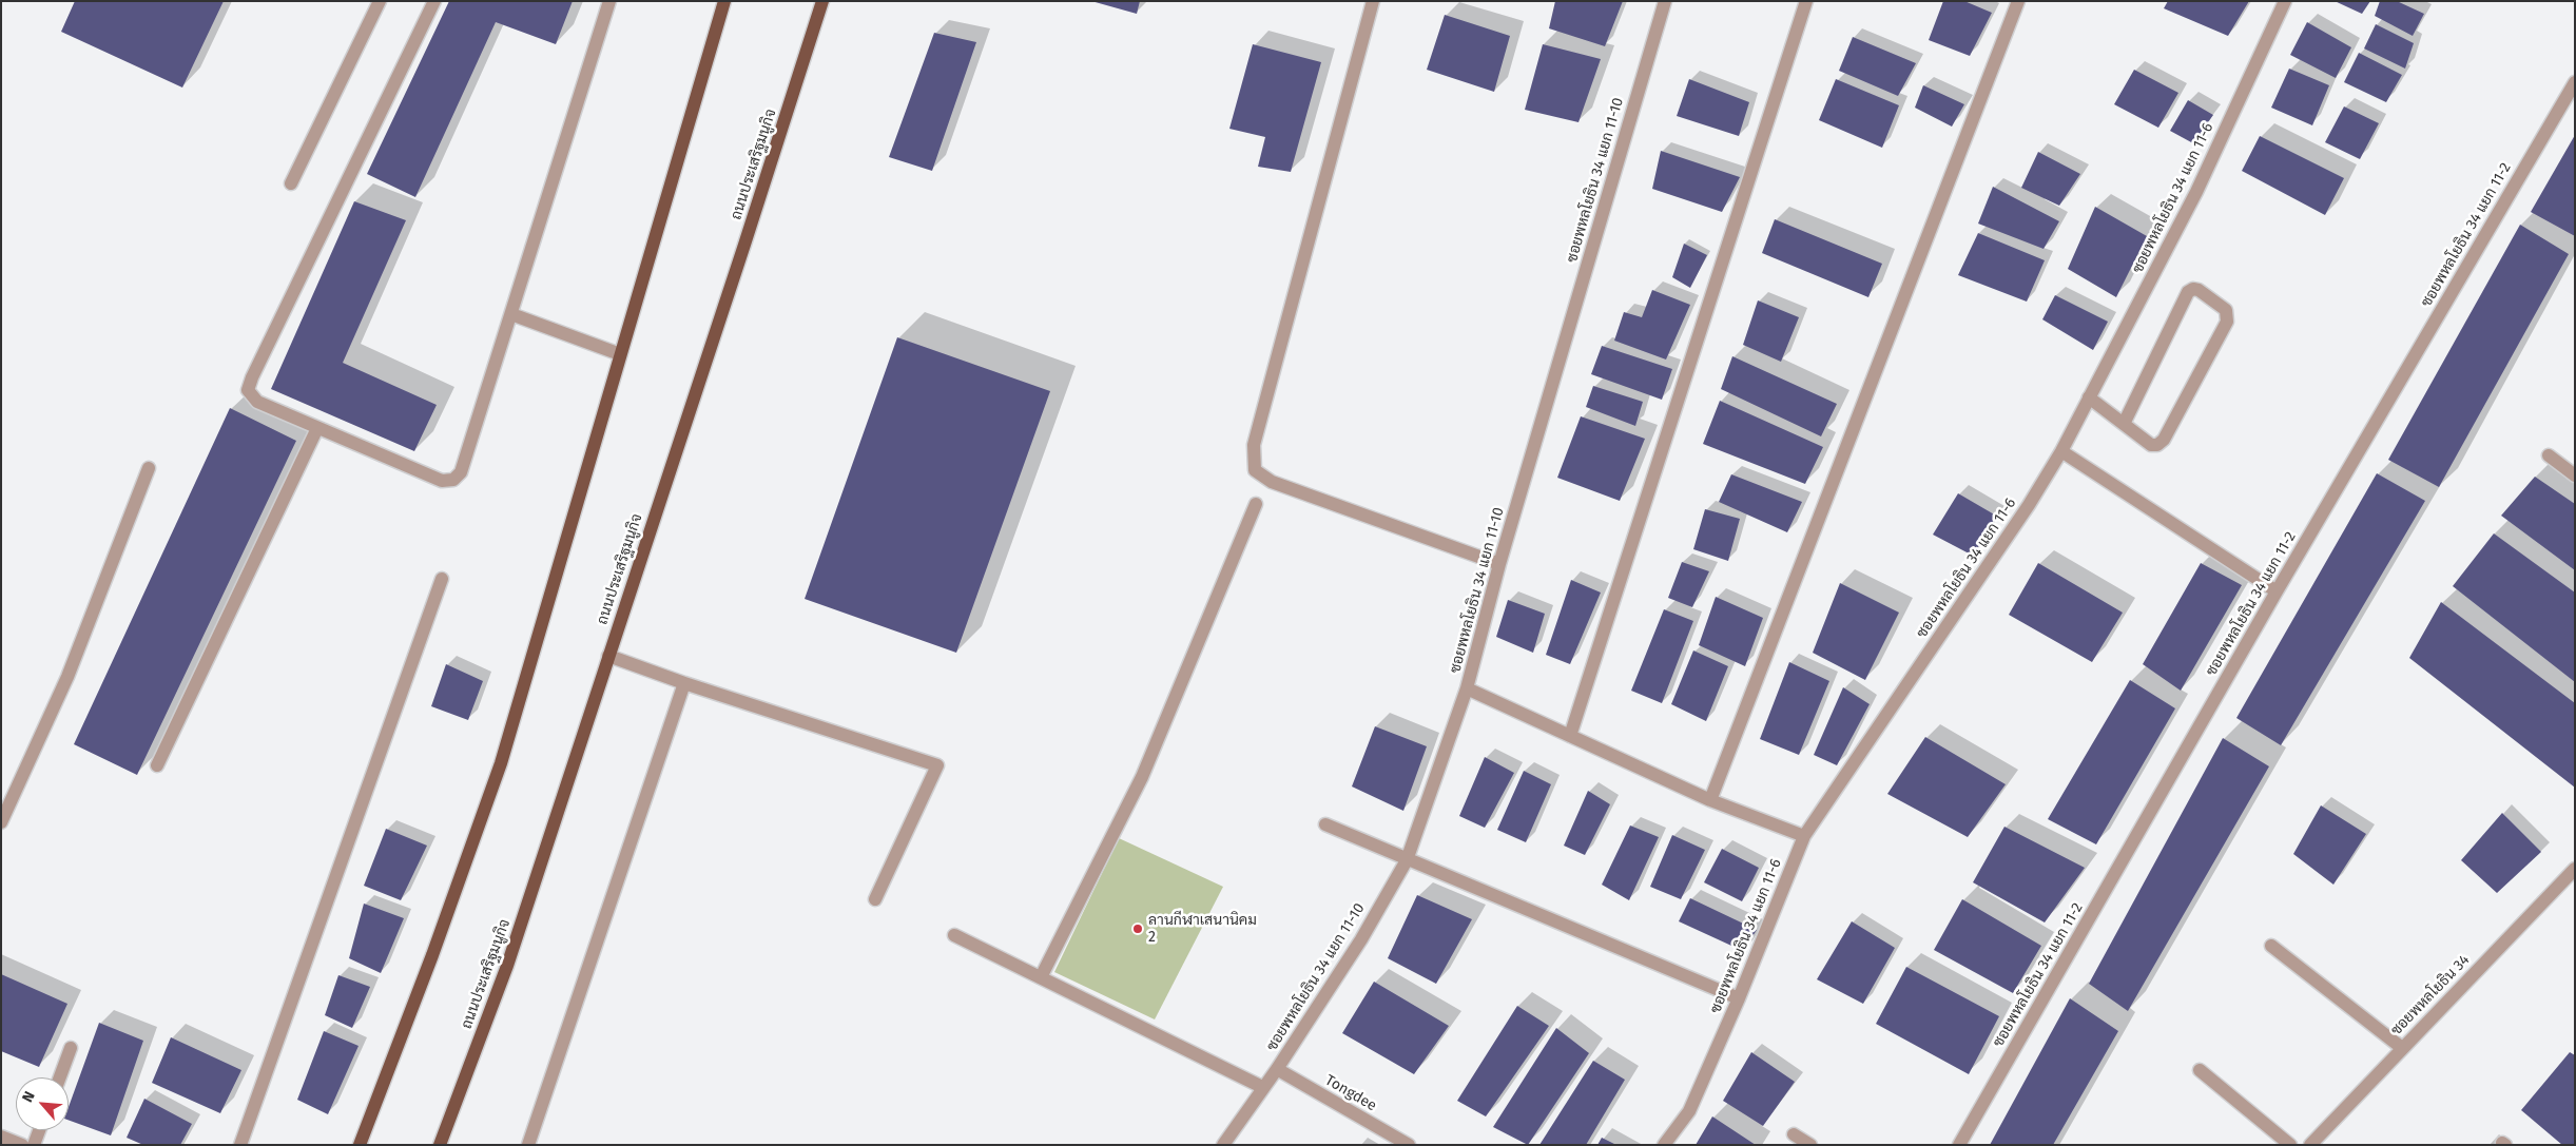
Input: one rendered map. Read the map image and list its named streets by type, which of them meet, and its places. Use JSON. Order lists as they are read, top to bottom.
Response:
{
  "streets": {
    "main road": ["ถนนประเสริฐมนูกิจ"],
    "street": [
      "ซอยพหลโยธิน 34 แยก 11-10",
      "ซอยพหลโยธิน 34 แยก 11-6",
      "ซอยพหลโยธิน 34 แยก 11-2",
      "ซอยพหลโยธิน 34",
      "Tongdee"
    ]
  },
  "crossings": [
    ["ซอยพหลโยธิน 34 แยก 11-10", "Tongdee"]
  ],
  "places": ["ลานกีฬาเสนานิคม 2"],
  "north": "top left"
}
